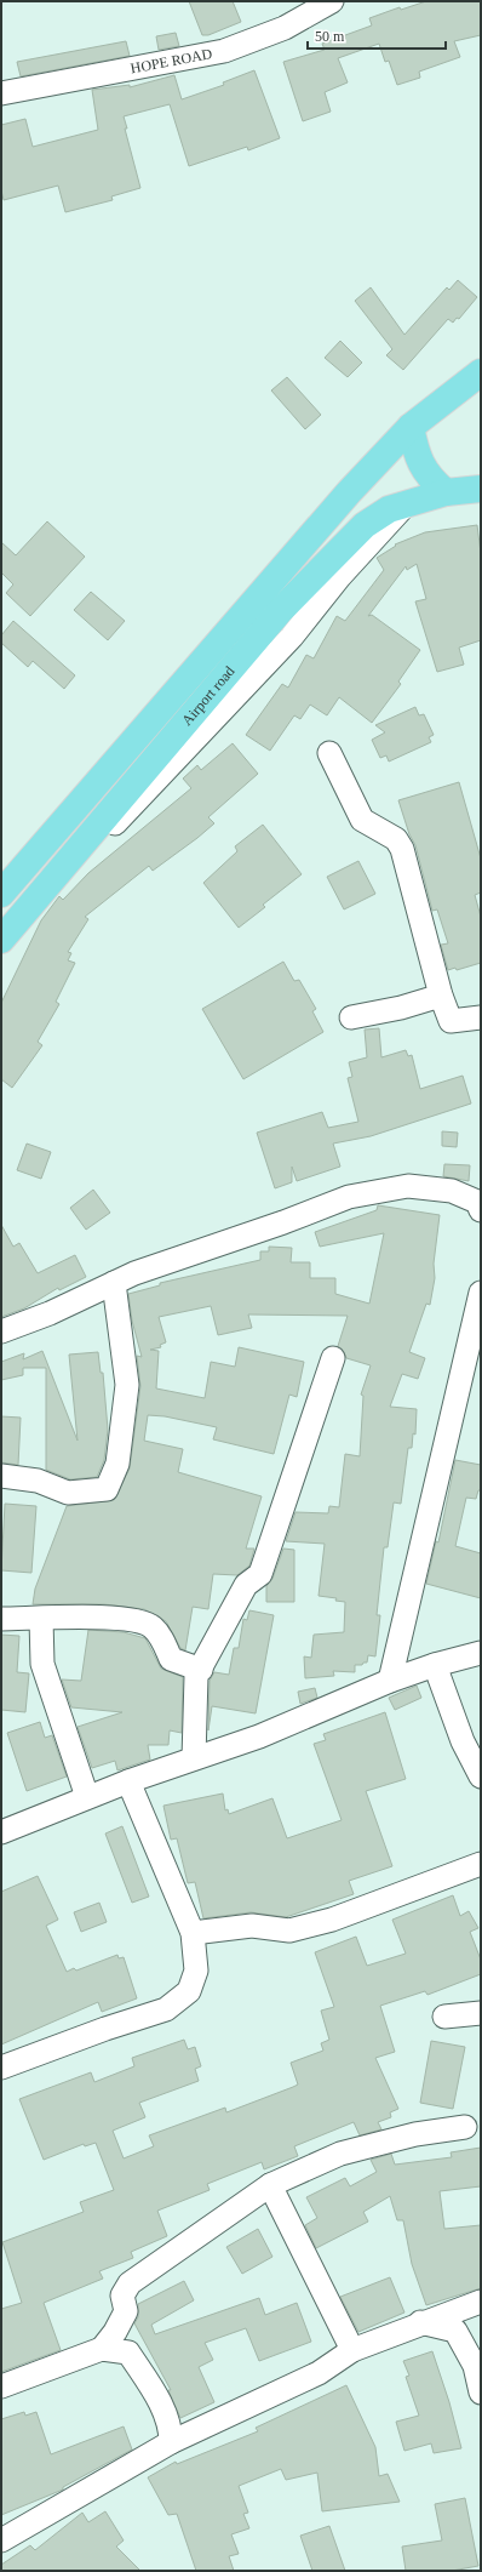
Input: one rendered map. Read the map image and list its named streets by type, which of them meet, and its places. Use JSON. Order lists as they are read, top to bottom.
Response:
{
  "streets": {
    "main road": ["Airport road"],
    "street": ["HOPE ROAD"]
  },
  "scale_bar": "50 m"
}
